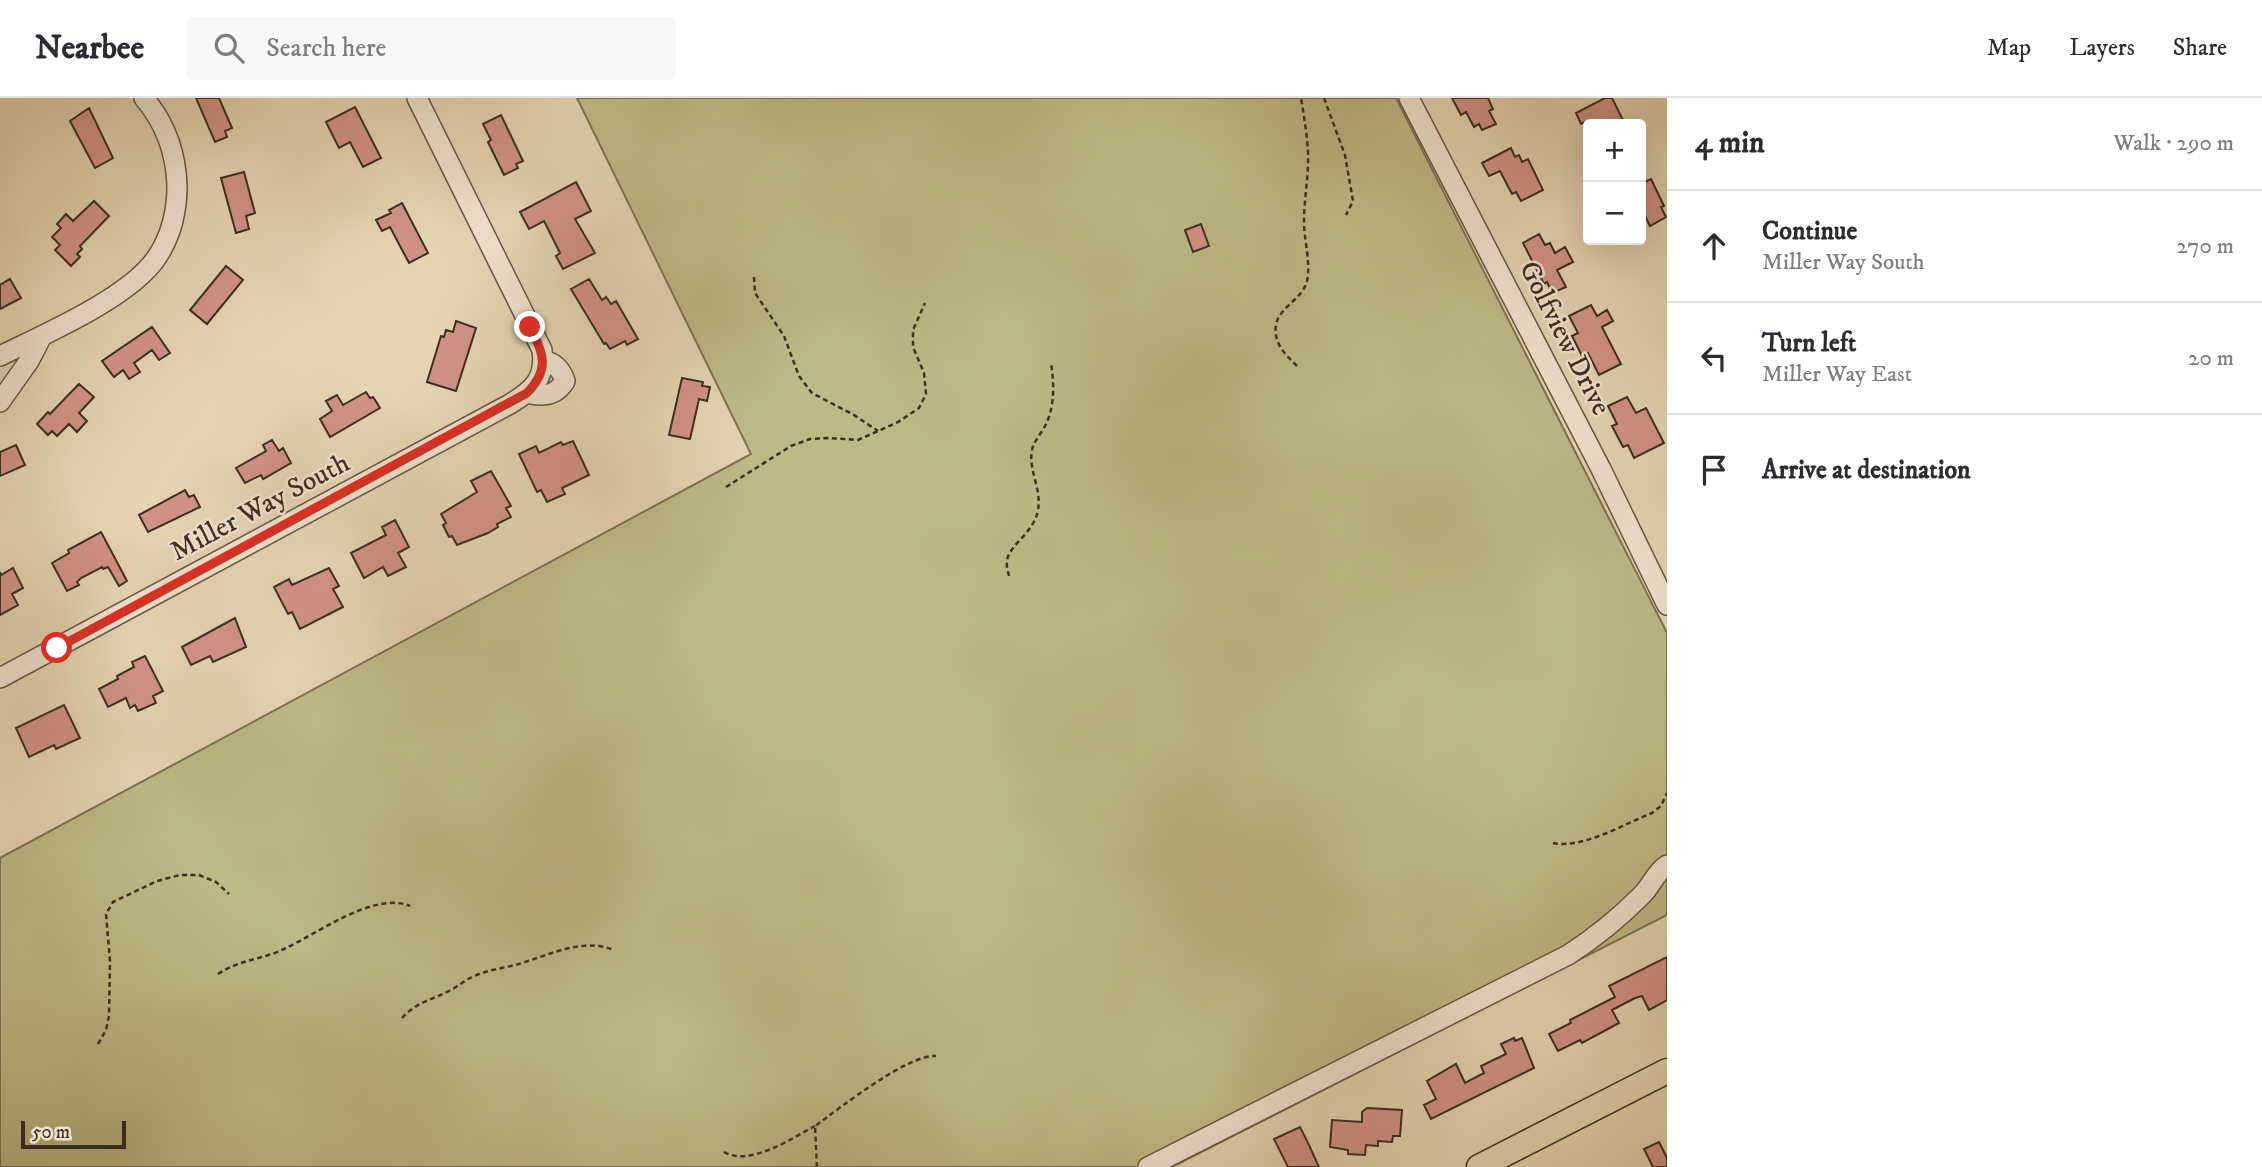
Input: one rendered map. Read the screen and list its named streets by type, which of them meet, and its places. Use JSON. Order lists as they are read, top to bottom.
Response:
{
  "streets": {
    "street": ["Golfview Drive", "Miller Way South"]
  },
  "scale_bar": "50 m",
  "page": {
    "header": "Nearbee",
    "search": "Search here",
    "nav": ["Map", "Layers", "Share"],
    "heading": ["4 min", "Walk · 290 m"],
    "map_buttons": ["+", "−"],
    "list": [
      ["Continue", "Miller Way South", "270 m"],
      ["Turn left", "Miller Way East", "20 m"],
      "Arrive at destination"
    ],
    "scale": "50 m"
  }
}
